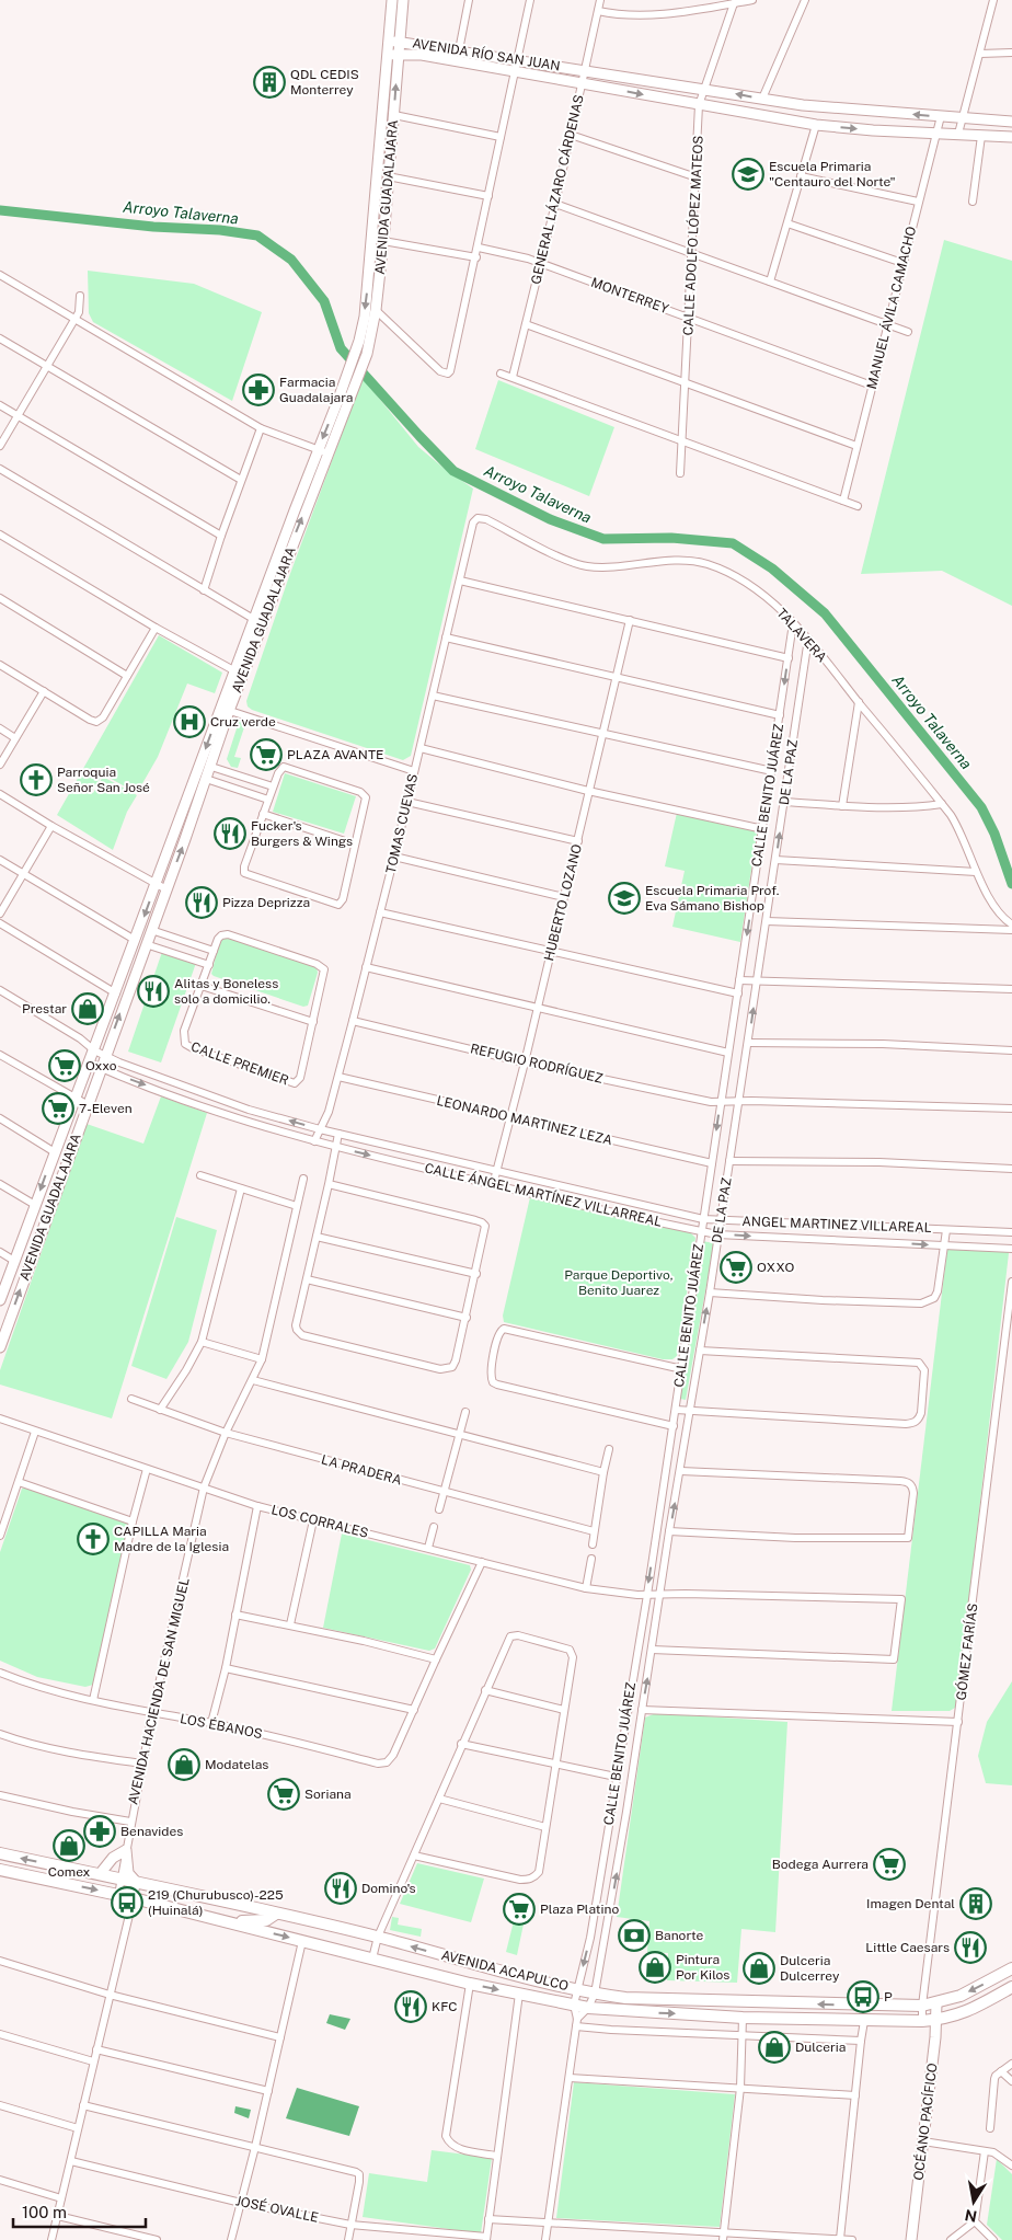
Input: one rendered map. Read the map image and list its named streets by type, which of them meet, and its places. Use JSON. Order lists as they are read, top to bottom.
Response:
{
  "streets": {
    "main road": [
      "AVENIDA RÍO SAN JUAN",
      "AVENIDA GUADALAJARA",
      "AVENIDA ACAPULCO",
      "OCÉANO PACÍFICO"
    ],
    "street": [
      "GENERAL LÁZARO CÁRDENAS",
      "CALLE ADOLFO LÓPEZ MATEOS",
      "MONTERREY",
      "MANUEL ÁVILA CAMACHO",
      "TALAVERA",
      "DE LA PAZ",
      "CALLE BENITO JUÁREZ",
      "TOMAS CUEVAS",
      "HUBERTO LOZANO",
      "CALLE PREMIER",
      "REFUGIO RODRÍGUEZ",
      "LEONARDO MARTINEZ LEZA",
      "CALLE ÁNGEL MARTÍNEZ VILLARREAL",
      "ANGEL MARTINEZ VILLAREAL",
      "LA PRADERA",
      "LOS CORRALES",
      "GÓMEZ FARÍAS",
      "AVENIDA HACIENDA DE SAN MIGUEL",
      "LOS ÉBANOS",
      "JOSÉ OVALLE"
    ]
  },
  "crossings": [
    ["AVENIDA RÍO SAN JUAN", "GENERAL LÁZARO CÁRDENAS"],
    ["AVENIDA RÍO SAN JUAN", "AVENIDA GUADALAJARA"],
    ["AVENIDA RÍO SAN JUAN", "CALLE ADOLFO LÓPEZ MATEOS"],
    ["AVENIDA RÍO SAN JUAN", "MANUEL ÁVILA CAMACHO"],
    ["GENERAL LÁZARO CÁRDENAS", "MONTERREY"],
    ["AVENIDA GUADALAJARA", "CALLE ÁNGEL MARTÍNEZ VILLARREAL"],
    ["AVENIDA GUADALAJARA", "ANGEL MARTINEZ VILLAREAL"],
    ["CALLE ADOLFO LÓPEZ MATEOS", "MONTERREY"],
    ["MONTERREY", "MANUEL ÁVILA CAMACHO"],
    ["TALAVERA", "DE LA PAZ"],
    ["TALAVERA", "CALLE BENITO JUÁREZ"],
    ["TALAVERA", "TOMAS CUEVAS"],
    ["DE LA PAZ", "REFUGIO RODRÍGUEZ"],
    ["DE LA PAZ", "CALLE ÁNGEL MARTÍNEZ VILLARREAL"],
    ["DE LA PAZ", "ANGEL MARTINEZ VILLAREAL"],
    ["DE LA PAZ", "LOS CORRALES"],
    ["DE LA PAZ", "AVENIDA ACAPULCO"],
    ["CALLE BENITO JUÁREZ", "REFUGIO RODRÍGUEZ"],
    ["CALLE BENITO JUÁREZ", "LEONARDO MARTINEZ LEZA"],
    ["CALLE BENITO JUÁREZ", "CALLE ÁNGEL MARTÍNEZ VILLARREAL"],
    ["CALLE BENITO JUÁREZ", "ANGEL MARTINEZ VILLAREAL"],
    ["CALLE BENITO JUÁREZ", "LOS CORRALES"],
    ["CALLE BENITO JUÁREZ", "AVENIDA ACAPULCO"],
    ["TOMAS CUEVAS", "REFUGIO RODRÍGUEZ"],
    ["TOMAS CUEVAS", "LEONARDO MARTINEZ LEZA"],
    ["TOMAS CUEVAS", "CALLE ÁNGEL MARTÍNEZ VILLARREAL"],
    ["TOMAS CUEVAS", "ANGEL MARTINEZ VILLAREAL"],
    ["HUBERTO LOZANO", "REFUGIO RODRÍGUEZ"],
    ["HUBERTO LOZANO", "LEONARDO MARTINEZ LEZA"],
    ["HUBERTO LOZANO", "CALLE ÁNGEL MARTÍNEZ VILLARREAL"],
    ["HUBERTO LOZANO", "ANGEL MARTINEZ VILLAREAL"],
    ["LA PRADERA", "AVENIDA HACIENDA DE SAN MIGUEL"],
    ["LOS CORRALES", "AVENIDA HACIENDA DE SAN MIGUEL"],
    ["GÓMEZ FARÍAS", "AVENIDA ACAPULCO"],
    ["AVENIDA HACIENDA DE SAN MIGUEL", "LOS ÉBANOS"],
    ["AVENIDA HACIENDA DE SAN MIGUEL", "AVENIDA ACAPULCO"],
    ["AVENIDA ACAPULCO", "OCÉANO PACÍFICO"]
  ],
  "one_way": ["DE LA PAZ", "CALLE BENITO JUÁREZ", "CALLE ÁNGEL MARTÍNEZ VILLARREAL"],
  "water": ["Arroyo Talaverna"],
  "parks": ["Parque Deportivo, Benito Juarez"],
  "places": {
    "building": ["QDL CEDIS Monterrey", "Imagen Dental"],
    "school or university": ["Escuela Primaria \"Centauro del Norte\"", "Escuela Primaria Prof. Eva Sámano Bishop"],
    "pharmacy": ["Farmacia Guadalajara", "Benavides"],
    "hospital": ["Cruz verde"],
    "supermarket": [
      "PLAZA AVANTE",
      "Oxxo",
      "7-Eleven",
      "OXXO",
      "Soriana",
      "Bodega Aurrera",
      "Plaza Platino"
    ],
    "church": ["Parroquia Señor San José", "CAPILLA Maria Madre de la Iglesia"],
    "restaurant": [
      "Fucker's Burgers & Wings",
      "Pizza Deprizza",
      "Alitas y Boneless solo a domicilio.",
      "Domino's",
      "Little Caesars",
      "KFC"
    ],
    "shop": [
      "Prestar",
      "Modatelas",
      "Comex",
      "Pintura Por Kilos",
      "Dulceria Dulcerrey",
      "Dulceria"
    ],
    "bus stop": ["219 (Churubusco)-225 (Huinalá)", "P"],
    "bank": ["Banorte"]
  },
  "scale_bar": "100 m",
  "north": "bottom"
}
